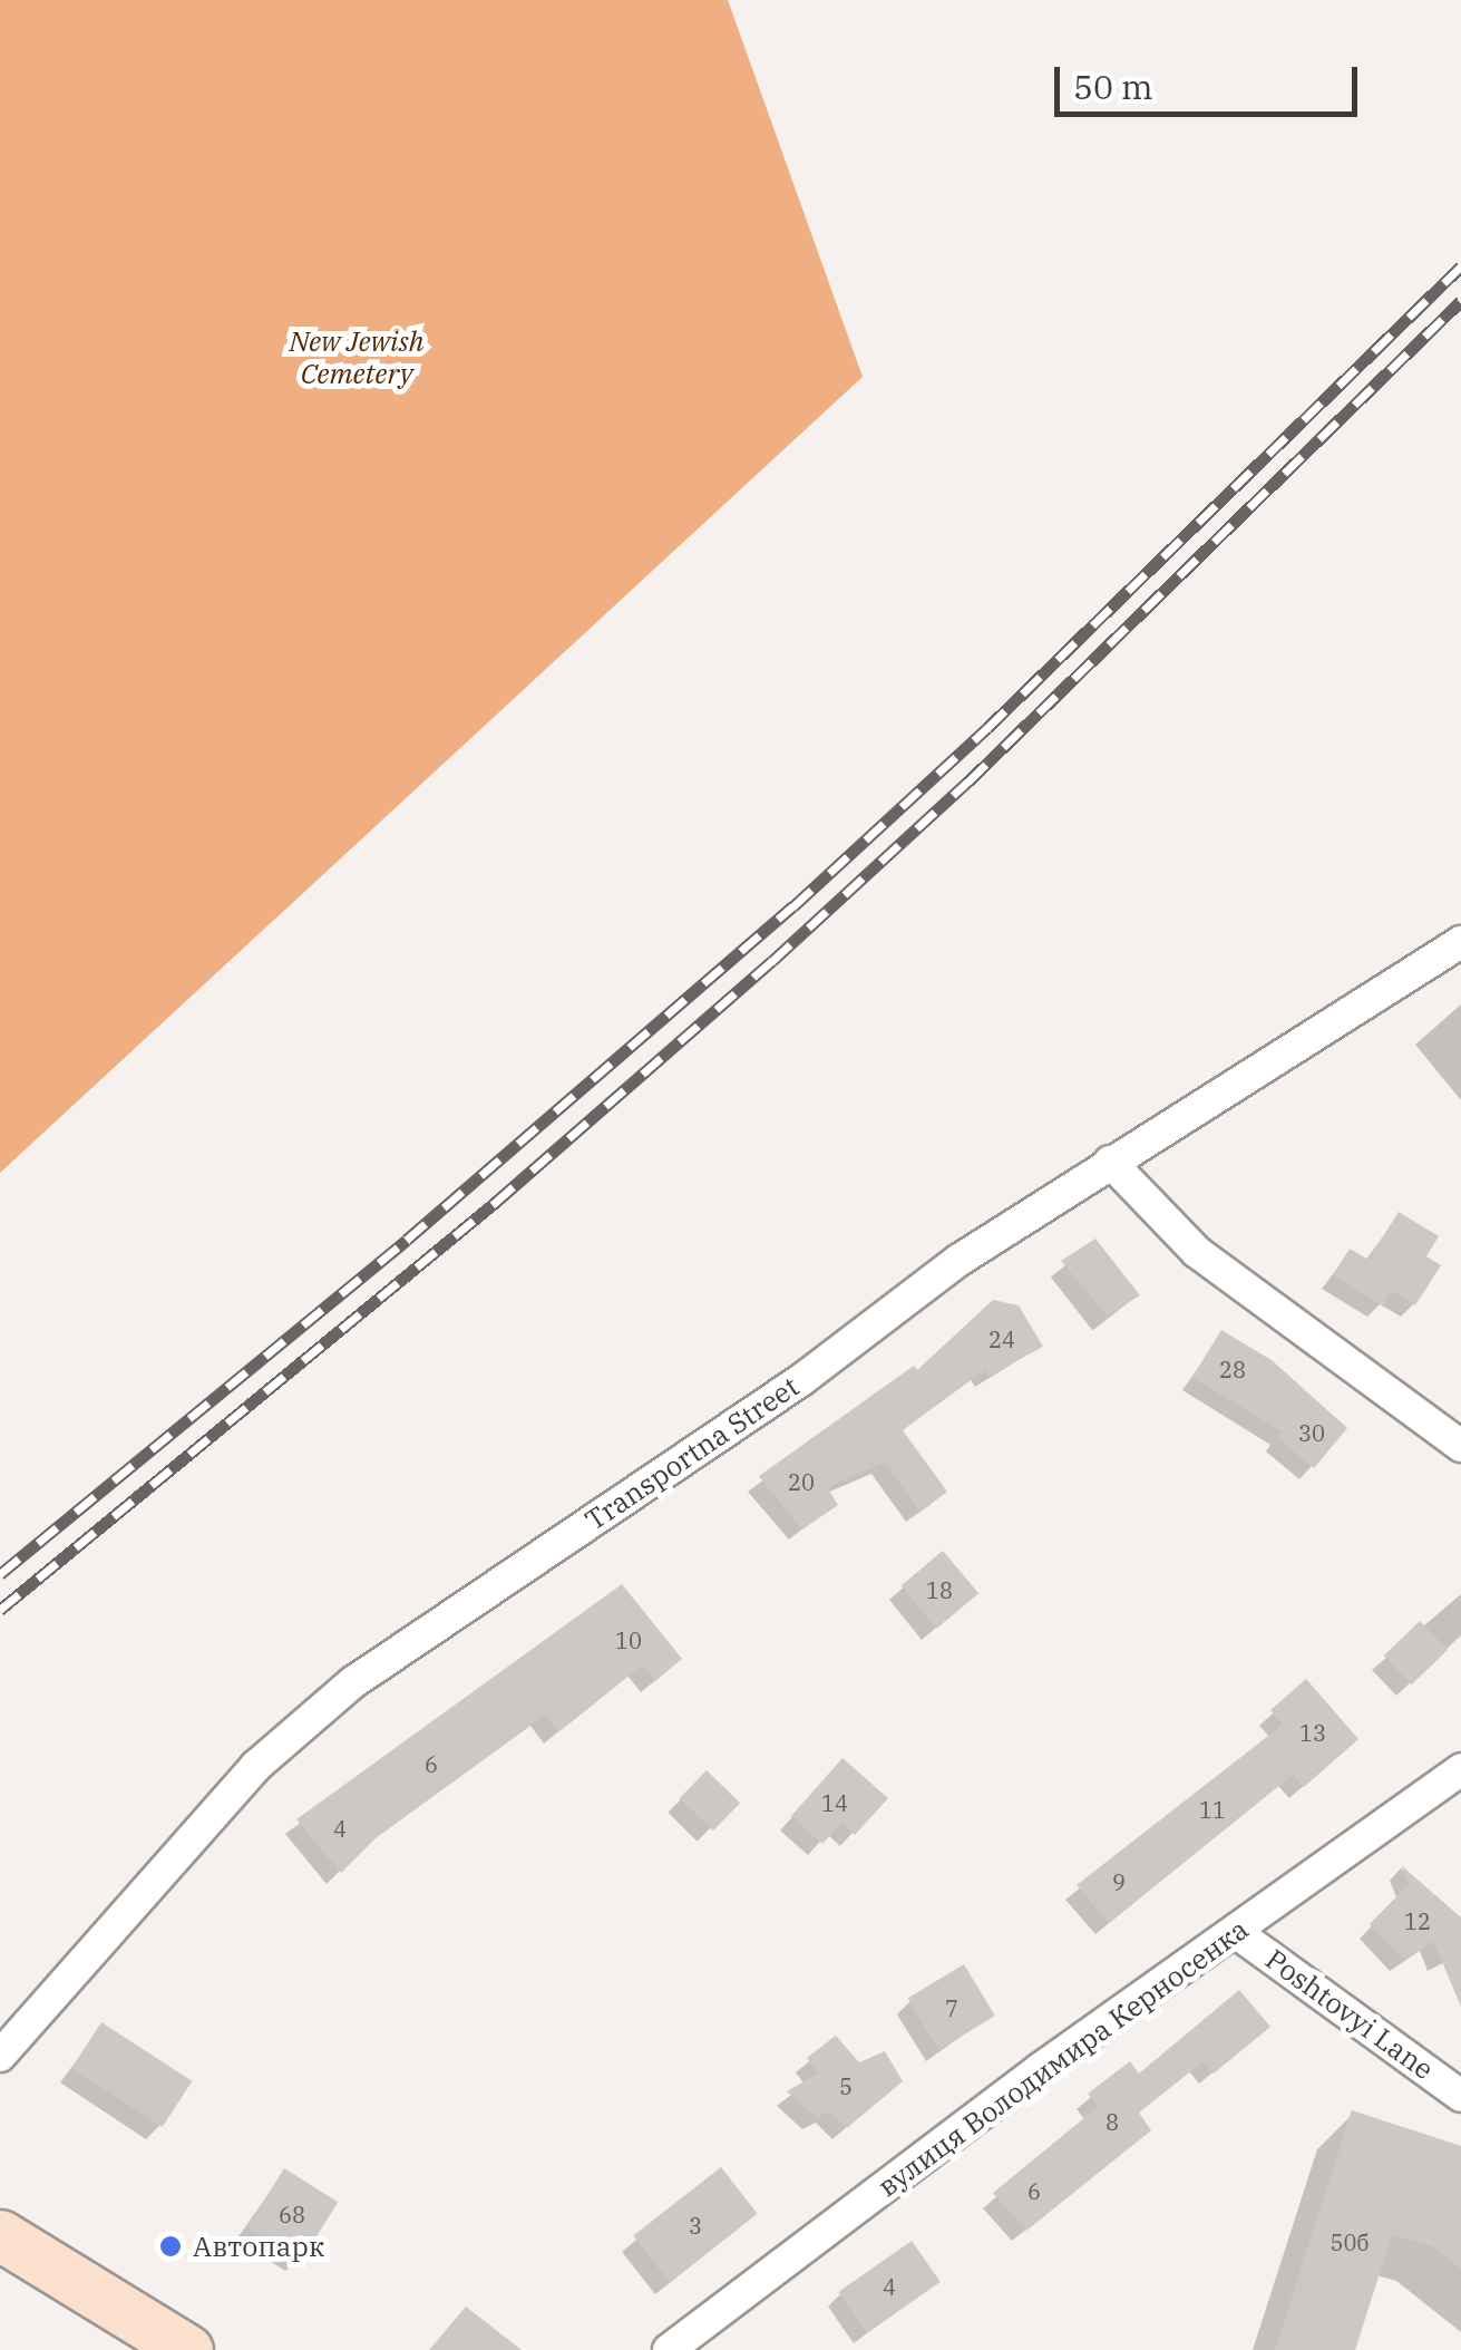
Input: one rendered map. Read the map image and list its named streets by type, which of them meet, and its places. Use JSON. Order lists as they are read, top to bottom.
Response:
{
  "streets": {
    "street": ["Transportna Street", "Poshtovyi Lane", "вулиця Володимира Керносенка"]
  },
  "crossings": [
    ["Poshtovyi Lane", "вулиця Володимира Керносенка"]
  ],
  "parks": ["New Jewish Cemetery"],
  "places": ["Автопарк"],
  "house_numbers": [
    "24",
    "28",
    "30",
    "20",
    "18",
    "10",
    "13",
    "6",
    "14",
    "11",
    "4",
    "9",
    "12",
    "7",
    "5",
    "8",
    "6",
    "68",
    "3",
    "50б",
    "4"
  ],
  "scale_bar": "50 m"
}
